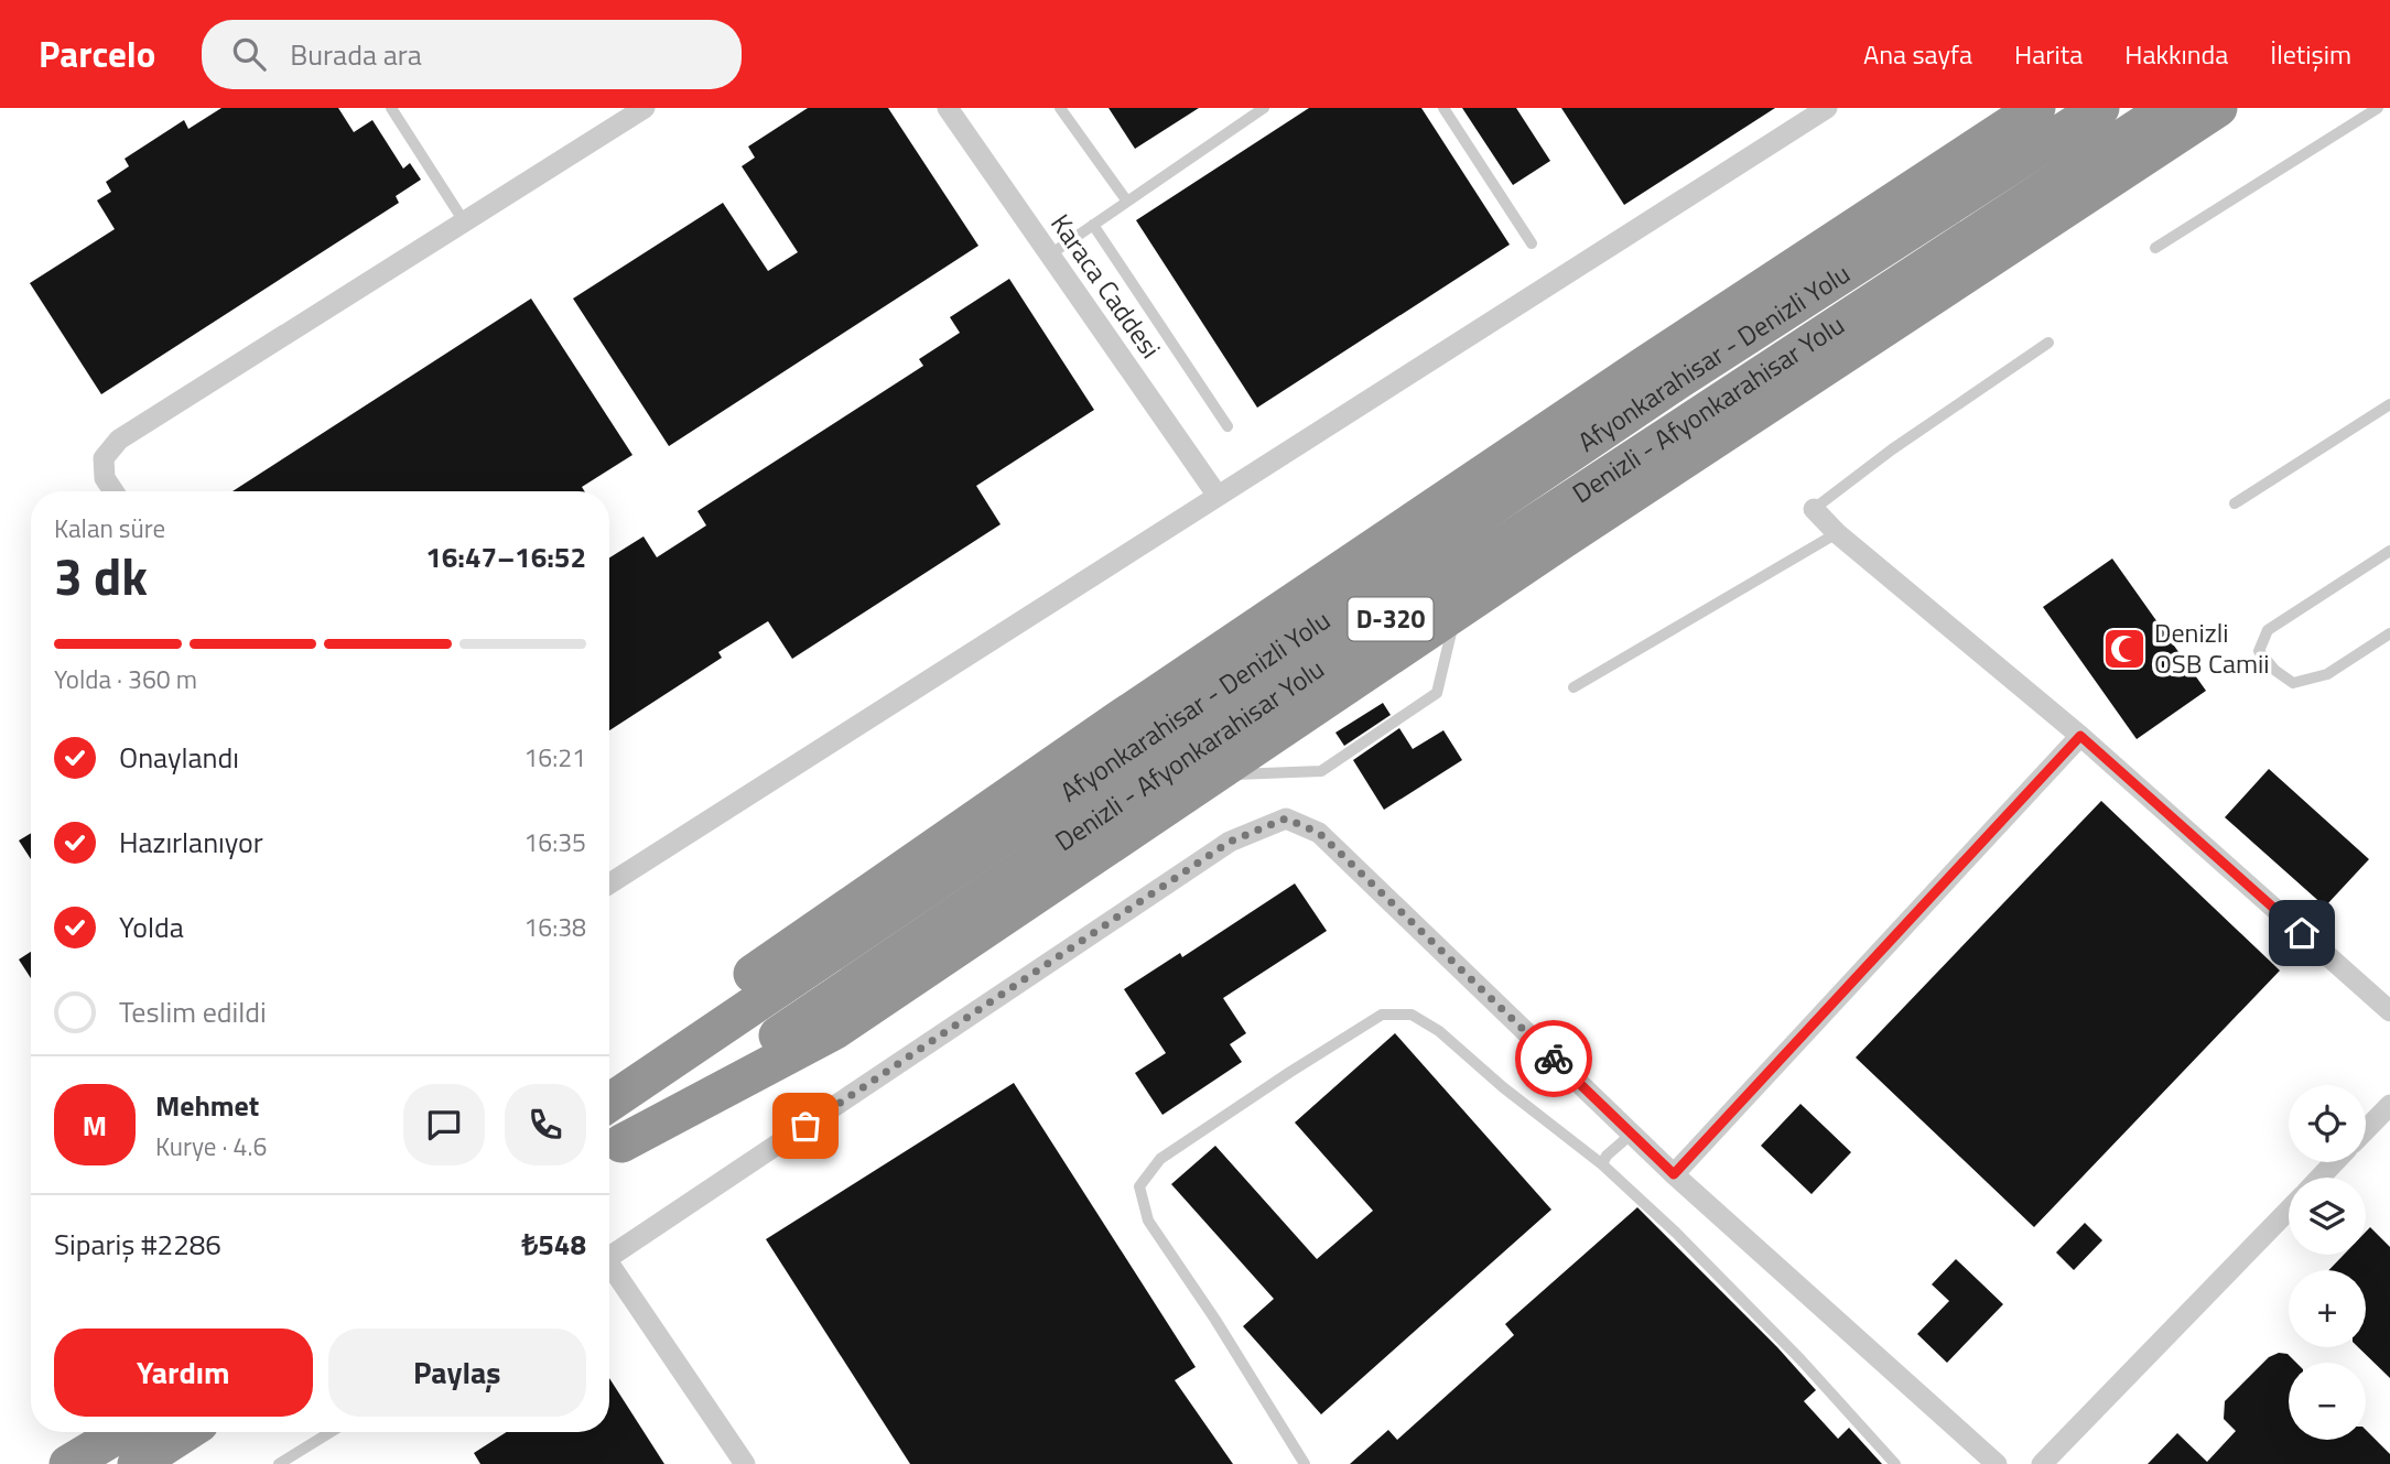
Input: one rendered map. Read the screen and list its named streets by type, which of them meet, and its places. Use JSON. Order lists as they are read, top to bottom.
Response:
{
  "streets": {
    "highway": ["Afyonkarahisar - Denizli Yolu", "Denizli - Afyonkarahisar Yolu", "D-320"],
    "street": ["Karaca Caddesi"]
  },
  "places": {
    "mosque": ["Denizli OSB Camii"]
  },
  "page": {
    "header": "Parcelo",
    "search": "Burada ara",
    "nav": [
      "Ana sayfa",
      "Harita",
      "Hakkında",
      "İletişim"
    ],
    "heading": ["3 dk", "Kalan süre", "16:47–16:52"],
    "panel": [
      "Mehmet",
      "Kurye · 4.6",
      "Sipariş #2286",
      "₺548"
    ],
    "bar": "Yolda · 360 m",
    "list": [
      ["Onaylandı", "16:21"],
      ["Hazırlanıyor", "16:35"],
      ["Yolda", "16:38"],
      "Teslim edildi"
    ],
    "round": "M",
    "map_buttons": ["+", "−"],
    "buttons": ["Yardım", "Paylaş"]
  }
}
